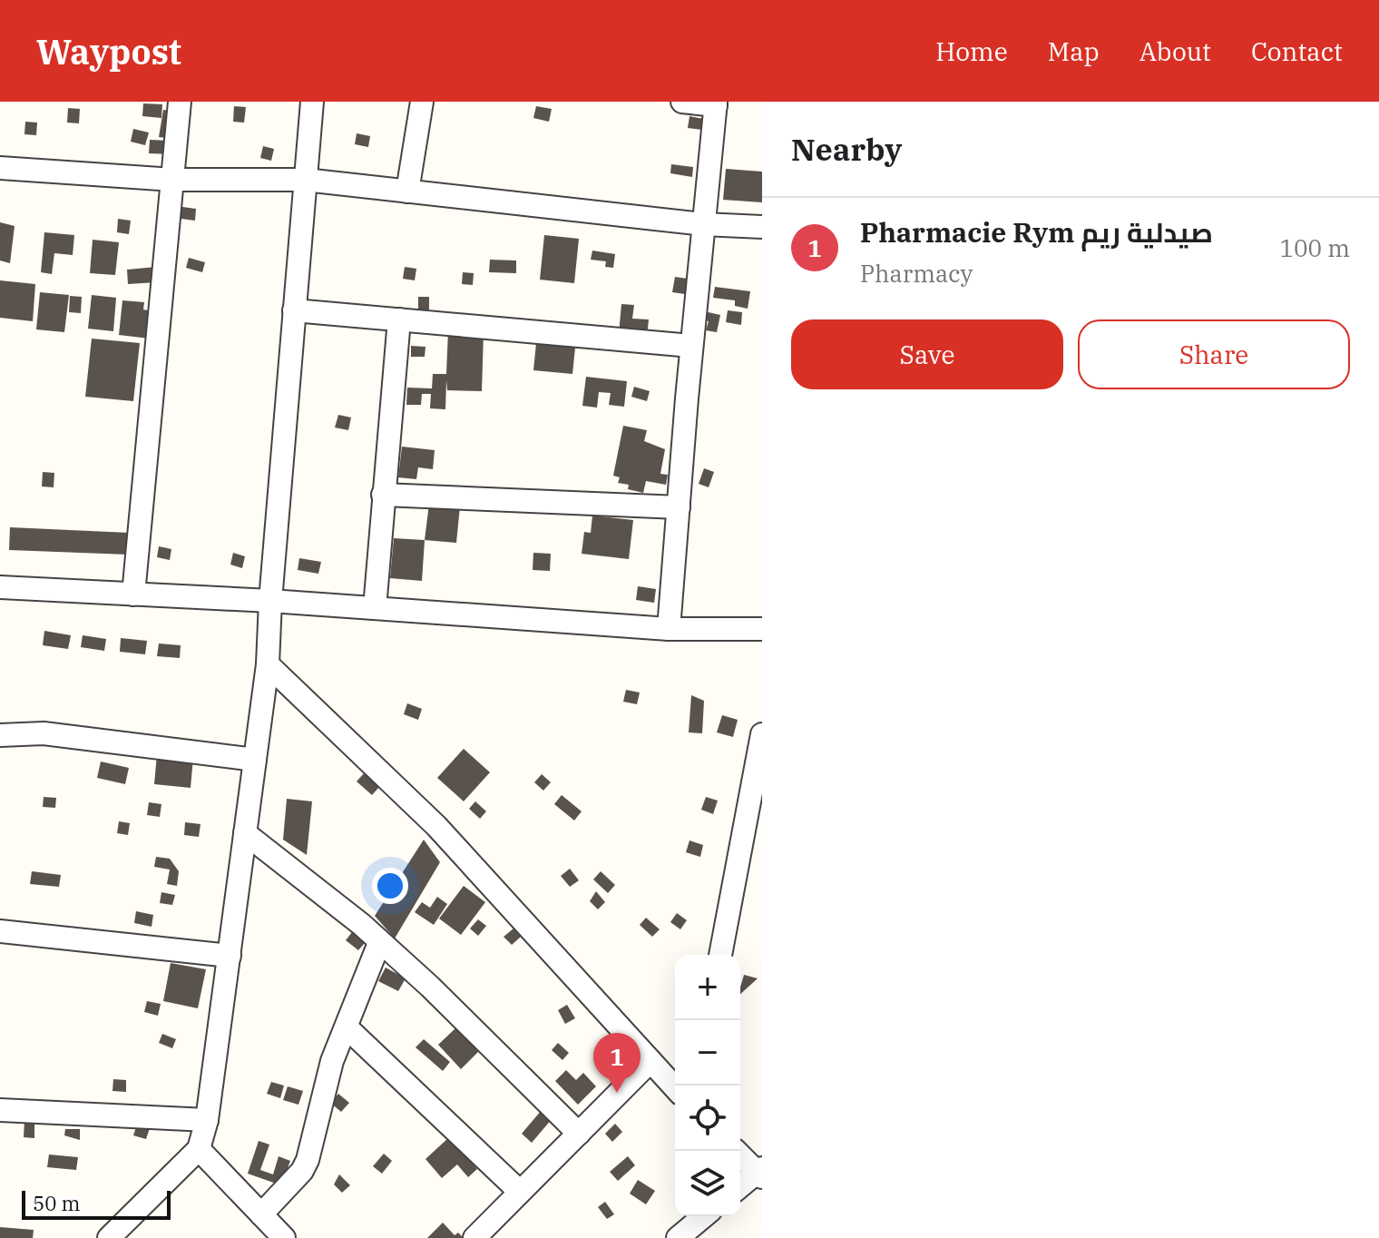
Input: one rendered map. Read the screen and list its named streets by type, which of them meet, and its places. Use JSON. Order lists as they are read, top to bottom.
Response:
{
  "scale_bar": "50 m",
  "page": {
    "header": "Waypost",
    "nav": [
      "Home",
      "Map",
      "About",
      "Contact"
    ],
    "heading": "Nearby",
    "list": [
      {
        "mark": "1",
        "name": "Pharmacie Rym صيدلية ريم",
        "note": "Pharmacy",
        "value": "100 m"
      }
    ],
    "buttons": ["Save", "Share"],
    "map_buttons": ["+", "−"],
    "pins": "1",
    "scale": "50 m"
  }
}
